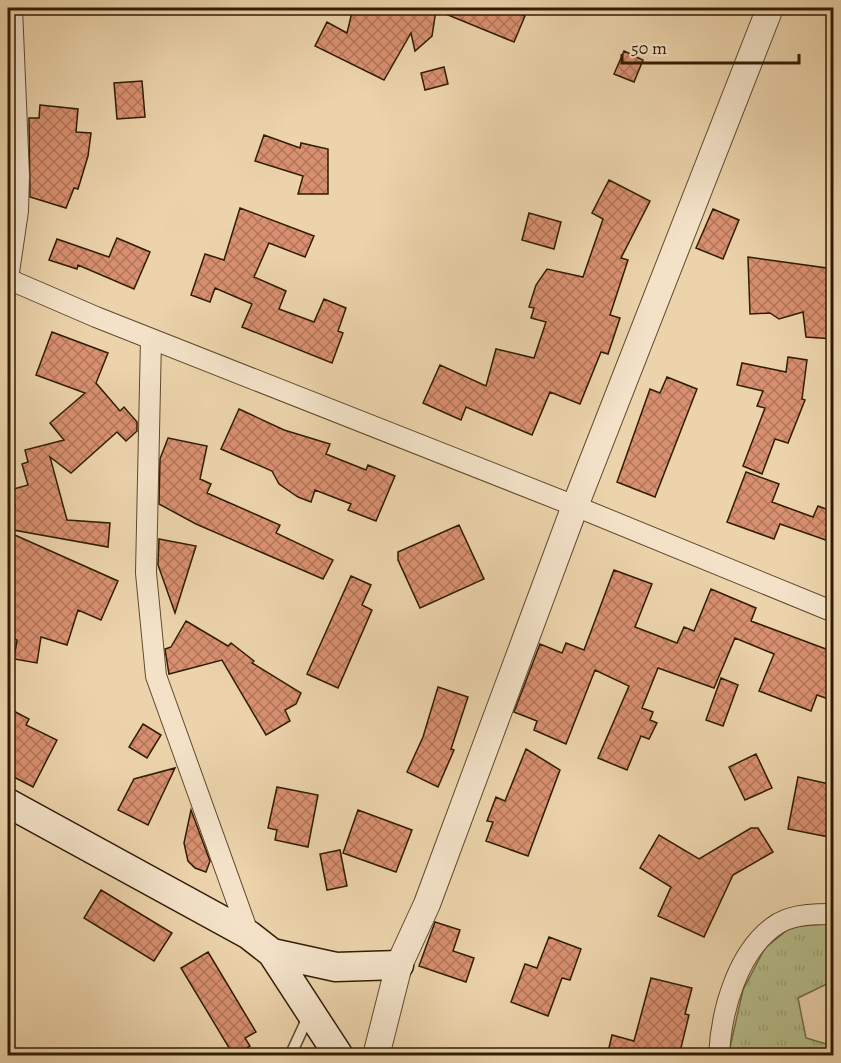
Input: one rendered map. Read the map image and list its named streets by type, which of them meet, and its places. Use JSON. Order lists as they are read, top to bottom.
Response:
{
  "scale_bar": "50 m"
}
